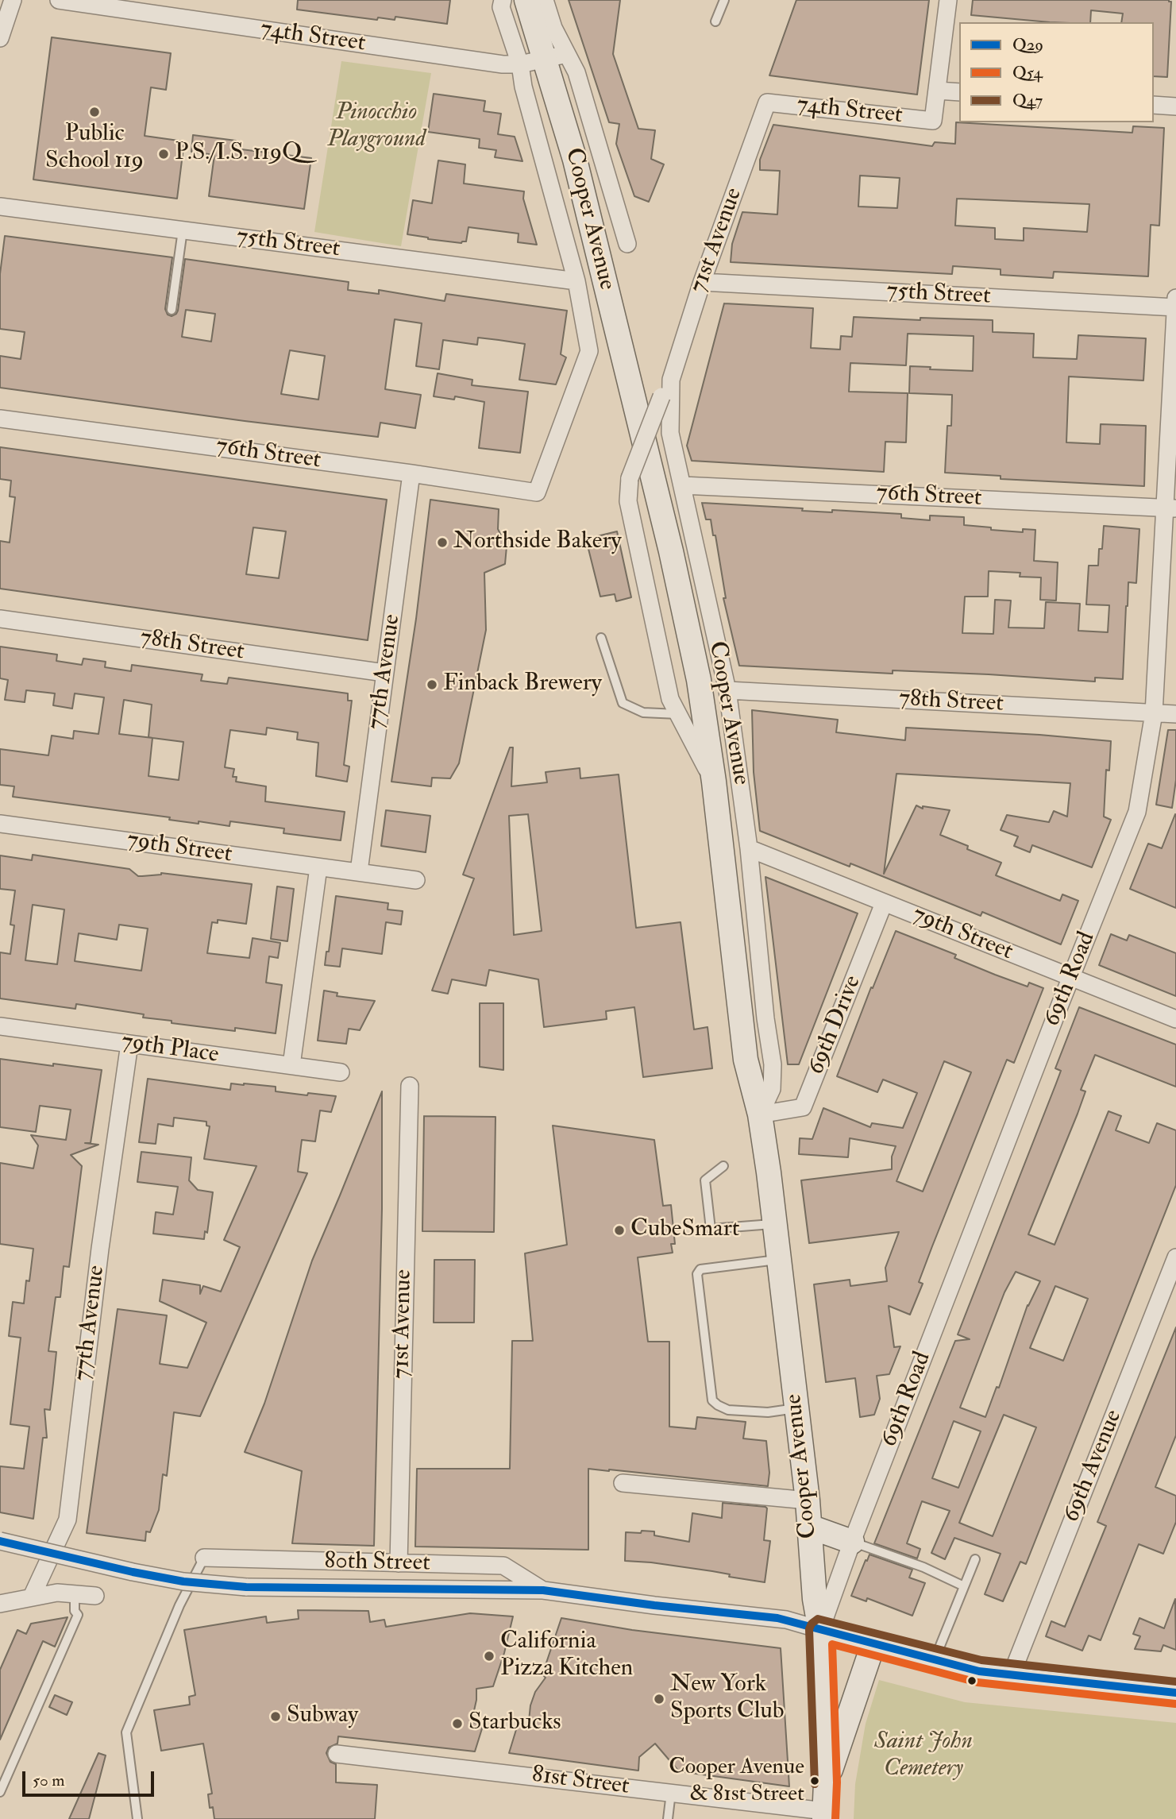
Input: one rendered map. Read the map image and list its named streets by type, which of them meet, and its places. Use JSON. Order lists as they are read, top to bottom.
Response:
{
  "streets": {
    "main road": ["Cooper Avenue"],
    "street": [
      "74th Street",
      "71st Avenue",
      "75th Street",
      "76th Street",
      "78th Street",
      "77th Avenue",
      "79th Street",
      "69th Road",
      "69th Drive",
      "79th Place",
      "69th Avenue",
      "80th Street",
      "81st Street"
    ]
  },
  "crossings": [
    ["74th Street", "Cooper Avenue"],
    ["74th Street", "71st Avenue"],
    ["Cooper Avenue", "71st Avenue"],
    ["Cooper Avenue", "75th Street"],
    ["Cooper Avenue", "76th Street"],
    ["Cooper Avenue", "78th Street"],
    ["Cooper Avenue", "79th Street"],
    ["Cooper Avenue", "69th Road"],
    ["Cooper Avenue", "69th Drive"],
    ["Cooper Avenue", "80th Street"],
    ["Cooper Avenue", "81st Street"],
    ["71st Avenue", "75th Street"],
    ["71st Avenue", "80th Street"],
    ["75th Street", "69th Road"],
    ["76th Street", "77th Avenue"],
    ["76th Street", "69th Road"],
    ["78th Street", "77th Avenue"],
    ["78th Street", "69th Road"],
    ["77th Avenue", "79th Street"],
    ["77th Avenue", "79th Place"],
    ["79th Street", "69th Road"],
    ["79th Street", "69th Drive"],
    ["69th Road", "80th Street"],
    ["69th Avenue", "80th Street"]
  ],
  "parks": ["Pinocchio Playground", "Saint John Cemetery"],
  "places": [
    "Public School 119",
    "P.S./I.S. 119Q",
    "Northside Bakery",
    "Finback Brewery",
    "CubeSmart",
    "California Pizza Kitchen",
    "New York Sports Club",
    "Subway",
    "Starbucks",
    "Cooper Avenue & 81st Street"
  ],
  "lines": ["transit line Q29", "transit line Q47", "transit line Q54"],
  "legend": ["Q29", "Q54", "Q47"],
  "scale_bar": "50 m"
}
